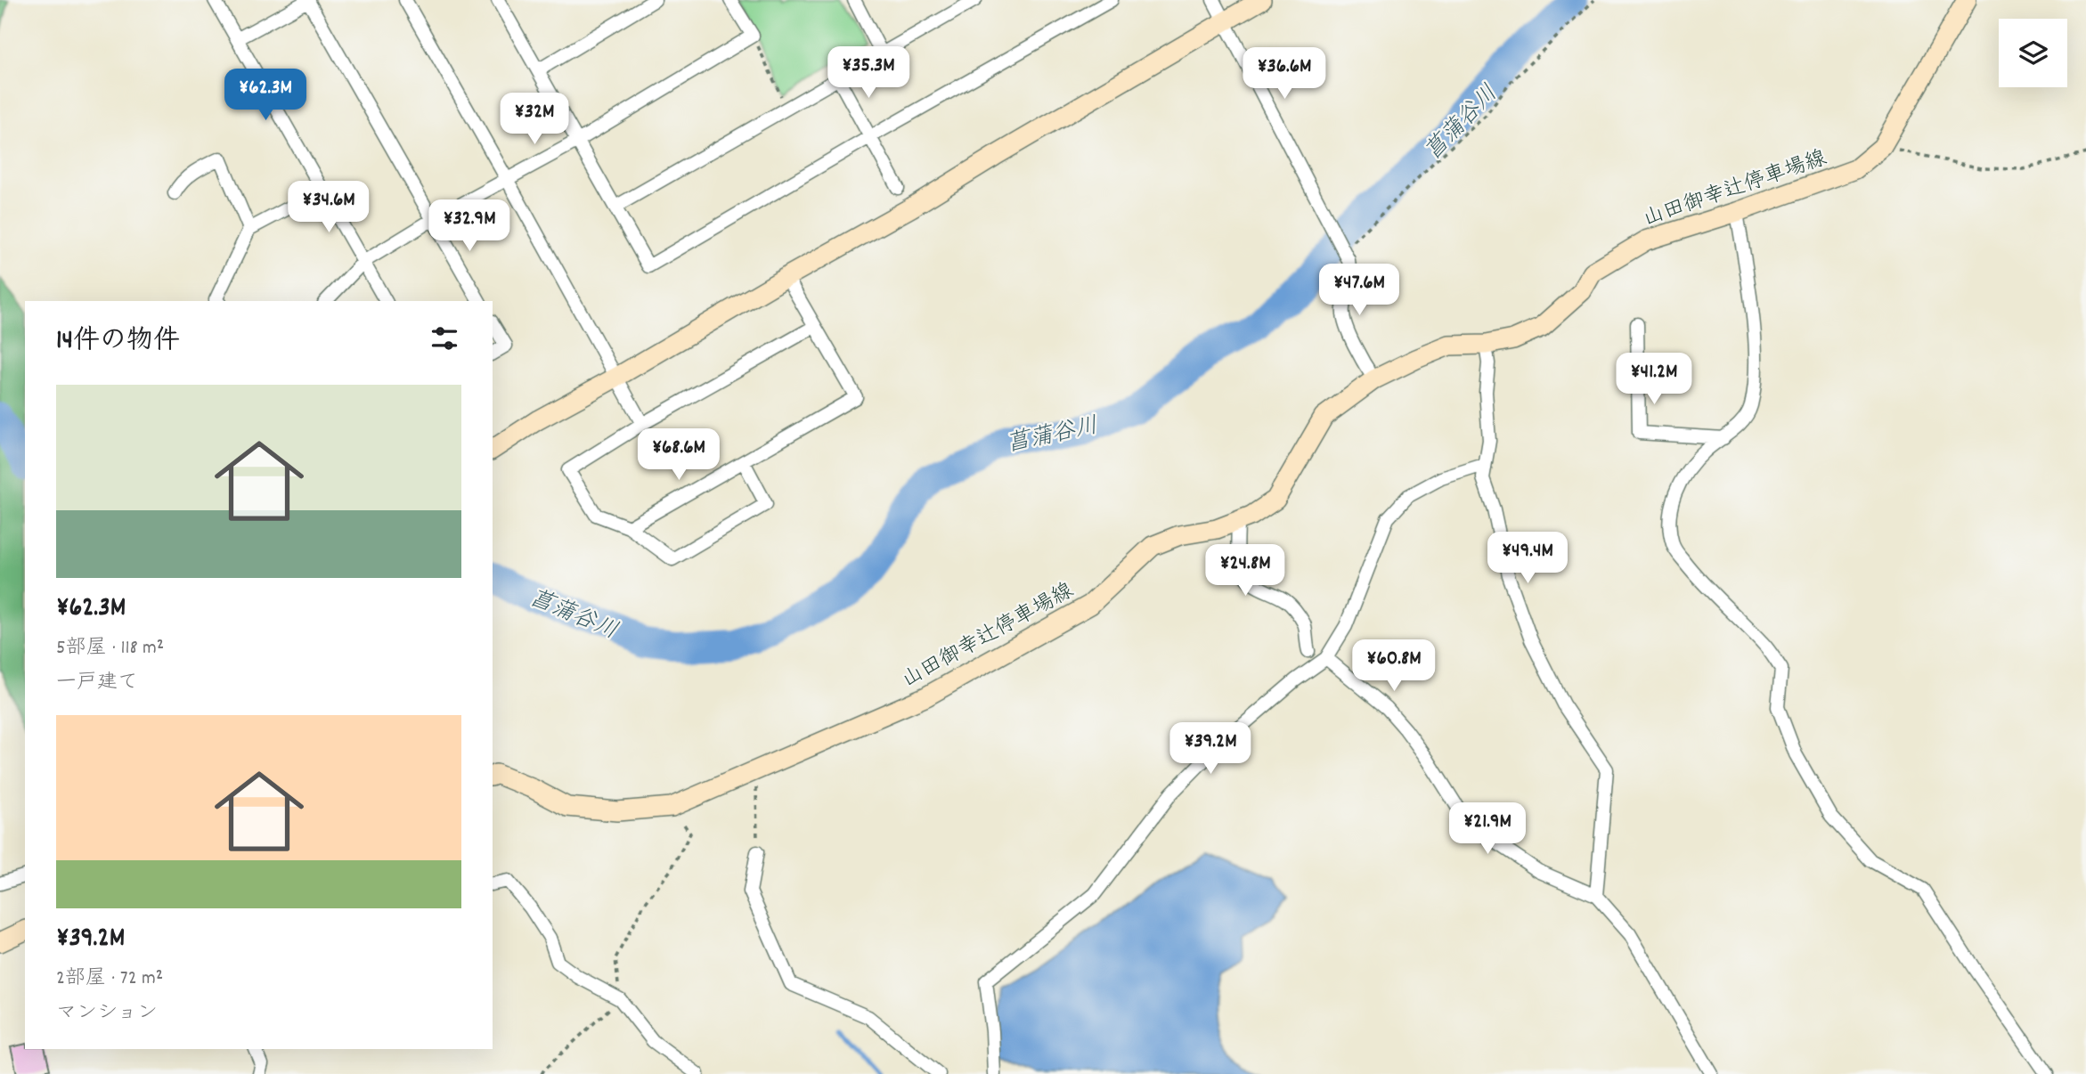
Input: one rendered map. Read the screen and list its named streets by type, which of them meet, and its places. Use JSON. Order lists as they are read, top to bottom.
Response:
{
  "streets": {
    "main road": ["山田御幸辻停車場線"]
  },
  "water": ["菖蒲谷川"],
  "page": {
    "price": [
      "¥35.3M",
      "¥36.6M",
      "¥62.3M",
      "¥32M",
      "¥34.6M",
      "¥32.9M",
      "¥47.6M",
      "¥41.2M",
      "¥68.6M",
      "¥49.4M",
      "¥24.8M",
      "¥60.8M",
      "¥39.2M",
      "¥21.9M"
    ],
    "heading": "14件の物件",
    "list": [
      {
        "name": "¥62.3M",
        "note": "5部屋 · 118 m² · 一戸建て"
      },
      {
        "name": "¥39.2M",
        "note": "2部屋 · 72 m² · マンション"
      }
    ]
  }
}
